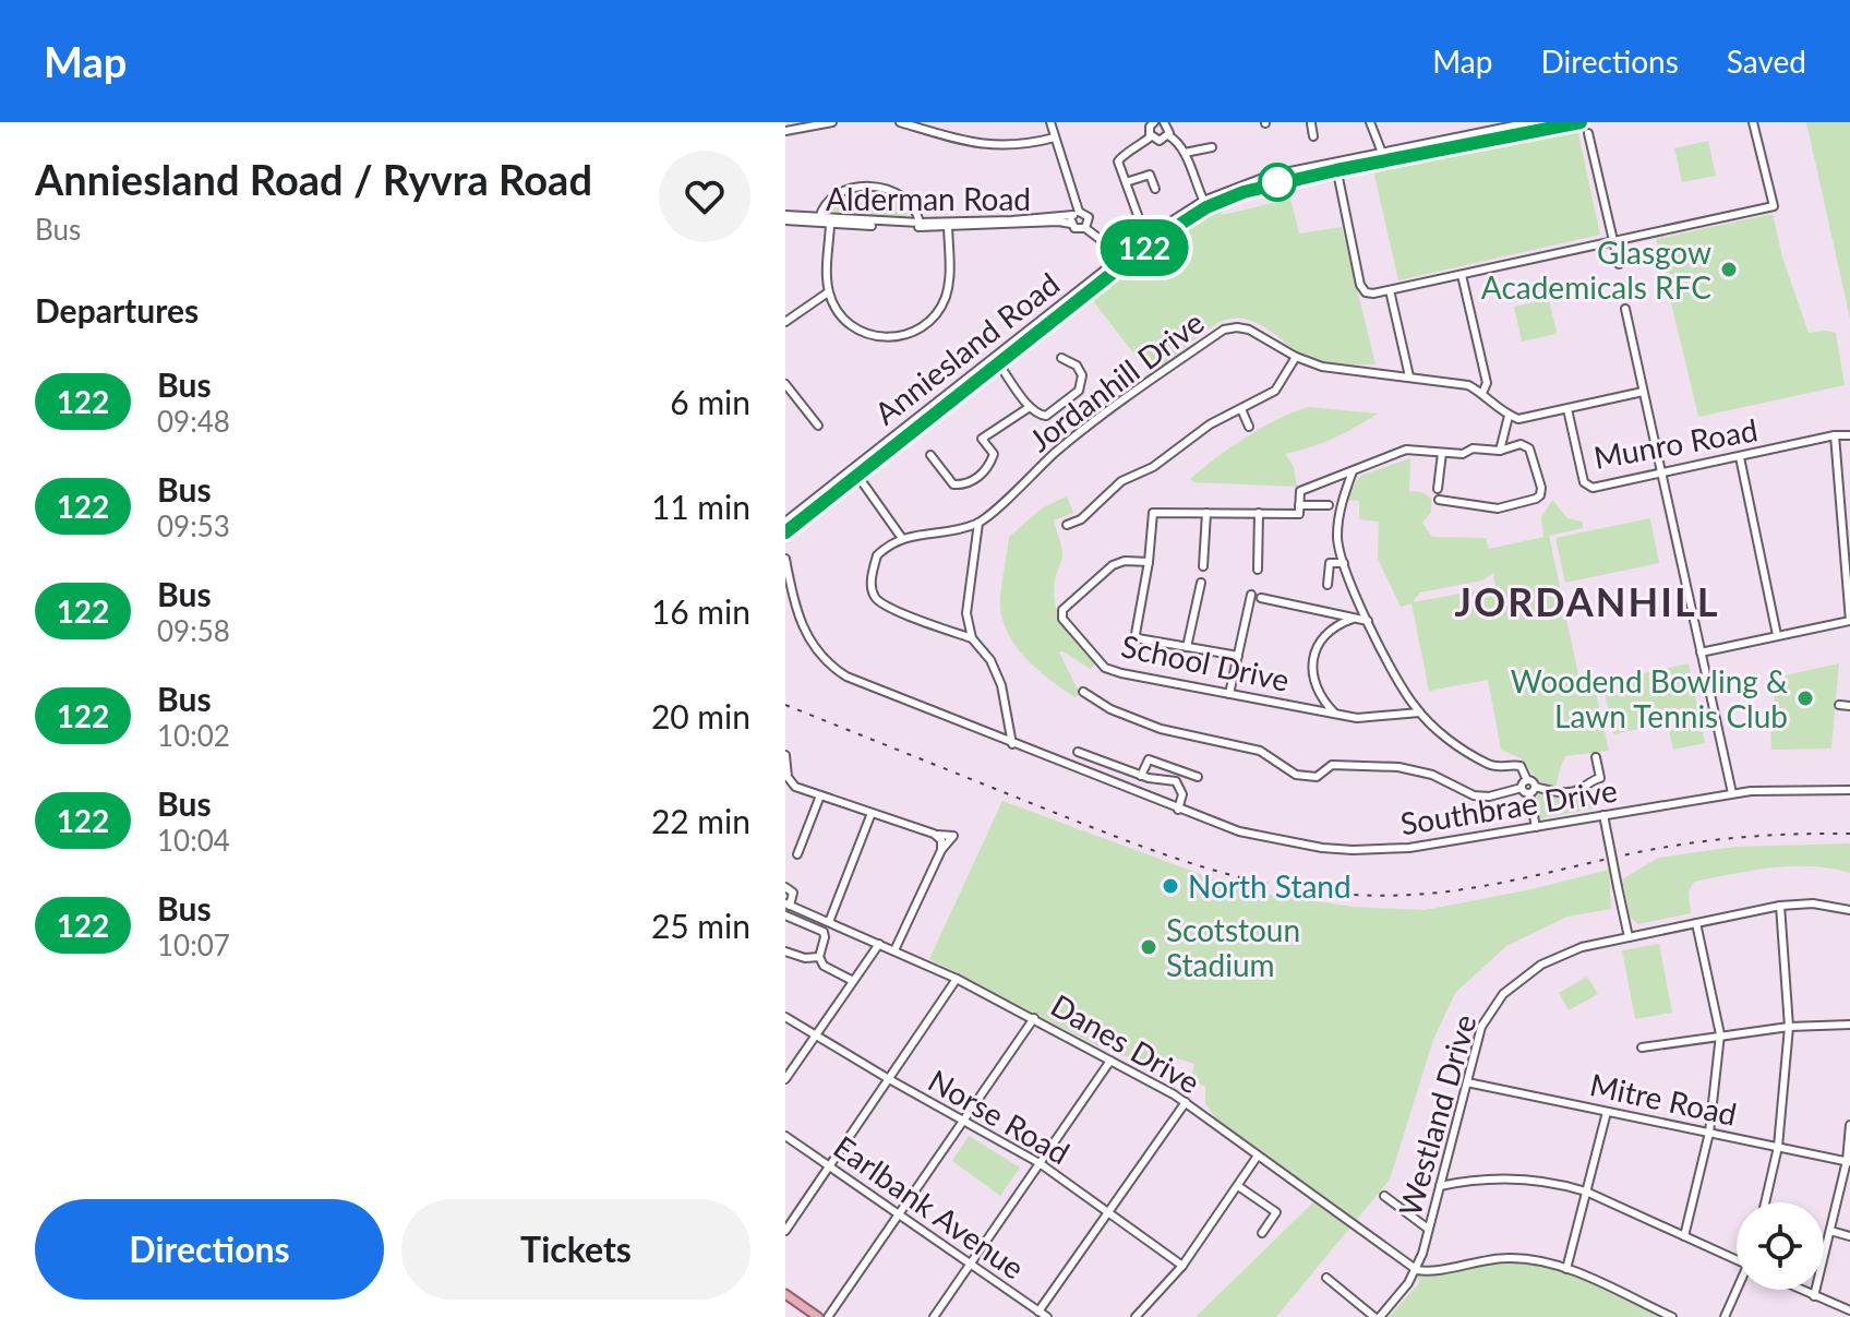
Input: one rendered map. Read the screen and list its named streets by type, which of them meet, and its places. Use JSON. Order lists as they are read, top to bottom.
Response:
{
  "streets": {
    "street": [
      "Alderman Road",
      "Anniesland Road",
      "Jordanhill Drive",
      "Munro Road",
      "School Drive",
      "Southbrae Drive",
      "Danes Drive",
      "Mitre Road",
      "Westland Drive",
      "Norse Road",
      "Earlbank Avenue"
    ]
  },
  "crossings": [
    ["Alderman Road", "Anniesland Road"],
    ["Danes Drive", "Westland Drive"],
    ["Mitre Road", "Westland Drive"]
  ],
  "districts": ["JORDANHILL"],
  "places": [
    "Glasgow Academicals RFC",
    "Woodend Bowling & Lawn Tennis Club",
    "North Stand",
    "Scotstoun Stadium"
  ],
  "lines": ["bus line 122"],
  "page": {
    "header": "Map",
    "nav": ["Map", "Directions", "Saved"],
    "heading": [
      ["Anniesland Road / Ryvra Road", "Bus"],
      "Departures"
    ],
    "on_map": "122",
    "list": [
      {
        "mark": "122",
        "name": "Bus",
        "note": "09:48",
        "value": "6 min"
      },
      {
        "mark": "122",
        "name": "Bus",
        "note": "09:53",
        "value": "11 min"
      },
      {
        "mark": "122",
        "name": "Bus",
        "note": "09:58",
        "value": "16 min"
      },
      {
        "mark": "122",
        "name": "Bus",
        "note": "10:02",
        "value": "20 min"
      },
      {
        "mark": "122",
        "name": "Bus",
        "note": "10:04",
        "value": "22 min"
      },
      {
        "mark": "122",
        "name": "Bus",
        "note": "10:07",
        "value": "25 min"
      }
    ],
    "buttons": ["Directions", "Tickets"]
  }
}
